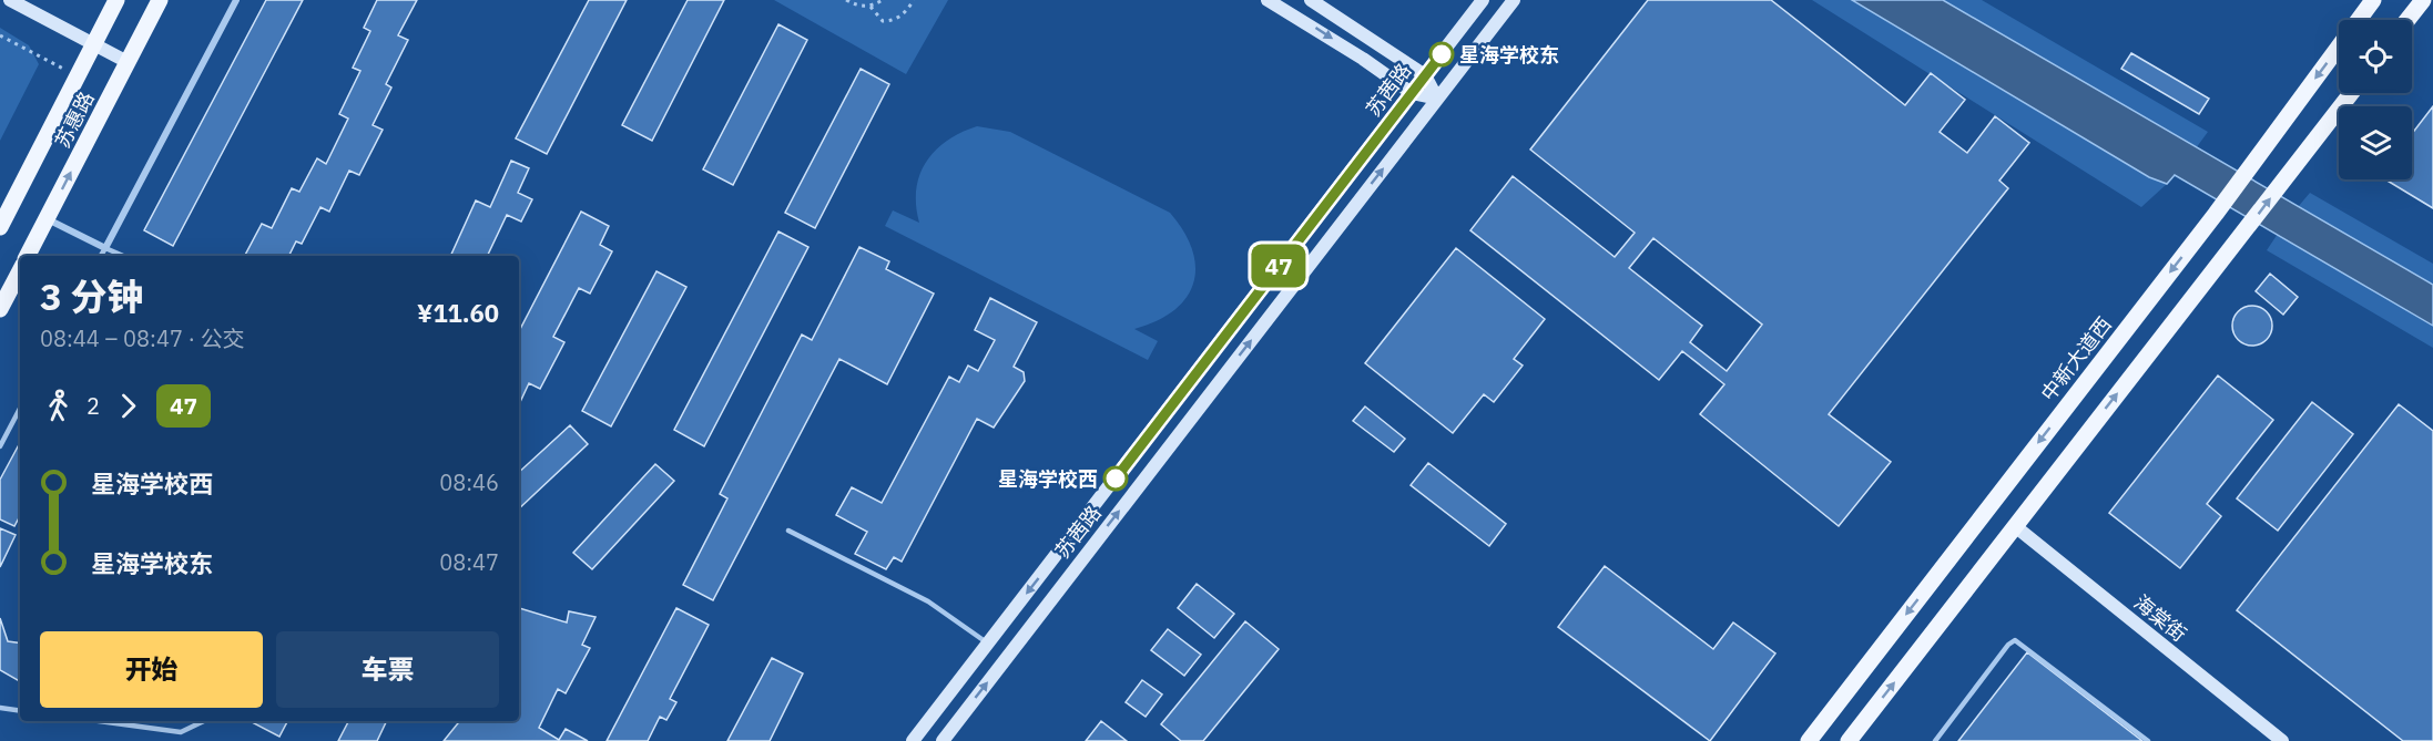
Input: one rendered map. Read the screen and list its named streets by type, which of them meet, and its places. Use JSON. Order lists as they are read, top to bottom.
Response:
{
  "streets": {
    "main road": [
      "苏茜路",
      "苏惠路",
      "中新大道西",
      "海棠街"
    ]
  },
  "places": ["星海学校东", "星海学校西"],
  "lines": ["bus line 47"],
  "page": {
    "on_map": "47",
    "heading": ["3 分钟", "08:44 – 08:47 · 公交", "¥11.60"],
    "legs": ["2", "47"],
    "list": [
      {
        "name": "星海学校西",
        "value": "08:46"
      },
      {
        "name": "星海学校东",
        "value": "08:47"
      }
    ],
    "buttons": ["开始", "车票"]
  }
}
